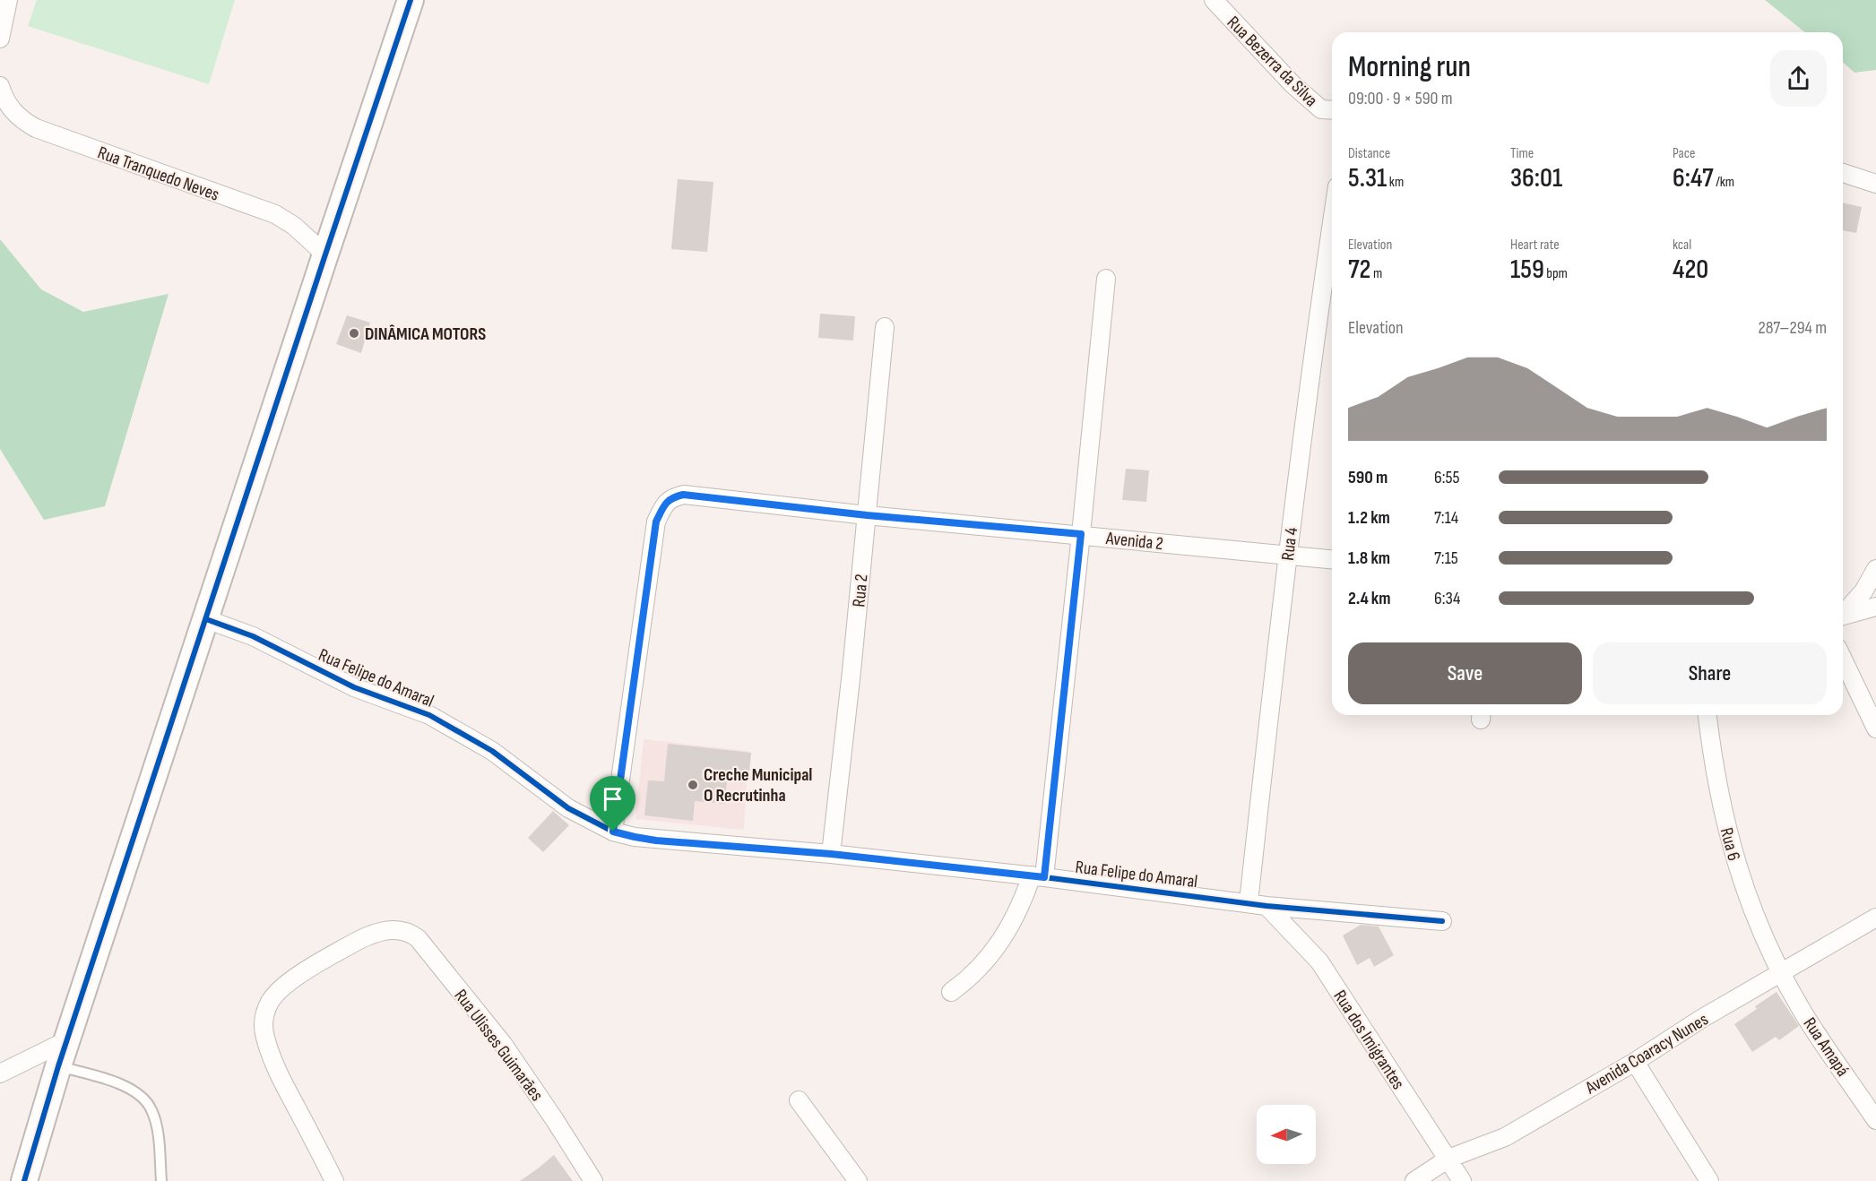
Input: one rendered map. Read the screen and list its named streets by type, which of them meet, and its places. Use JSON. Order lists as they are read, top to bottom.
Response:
{
  "streets": {
    "street": [
      "Rua Bezerra da Silva",
      "Rua Tranquedo Neves",
      "Avenida 2",
      "Rua 4",
      "Rua 2",
      "Rua Felipe do Amaral",
      "Rua 6",
      "Rua dos Imigrantes",
      "Rua Ulisses Guimarães",
      "Rua Amapá",
      "Avenida Coaracy Nunes"
    ]
  },
  "crossings": [
    ["Avenida 2", "Rua 4"],
    ["Avenida 2", "Rua 2"],
    ["Avenida 2", "Rua Felipe do Amaral"],
    ["Rua 4", "Rua Felipe do Amaral"],
    ["Rua 2", "Rua Felipe do Amaral"],
    ["Rua Felipe do Amaral", "Rua dos Imigrantes"],
    ["Rua 6", "Rua Amapá"],
    ["Rua 6", "Avenida Coaracy Nunes"],
    ["Rua dos Imigrantes", "Avenida Coaracy Nunes"],
    ["Rua Amapá", "Avenida Coaracy Nunes"]
  ],
  "places": ["DINÂMICA MOTORS", "Creche Municipal O Recrutinha"],
  "north": "left",
  "page": {
    "heading": ["Morning run", "09:00 · 9 × 590 m"],
    "stats": [
      ["Distance", "5.31 km"],
      ["Time", "36:01"],
      ["Pace", "6:47 /km"],
      ["Elevation", "72 m"],
      ["Heart rate", "159 bpm"],
      ["kcal", "420"]
    ],
    "chart": ["Elevation", "287–294 m"],
    "list": [
      {
        "name": "590 m",
        "note": "6:55"
      },
      {
        "name": "1.2 km",
        "note": "7:14"
      },
      {
        "name": "1.8 km",
        "note": "7:15"
      },
      {
        "name": "2.4 km",
        "note": "6:34"
      }
    ],
    "buttons": ["Save", "Share"]
  }
}
